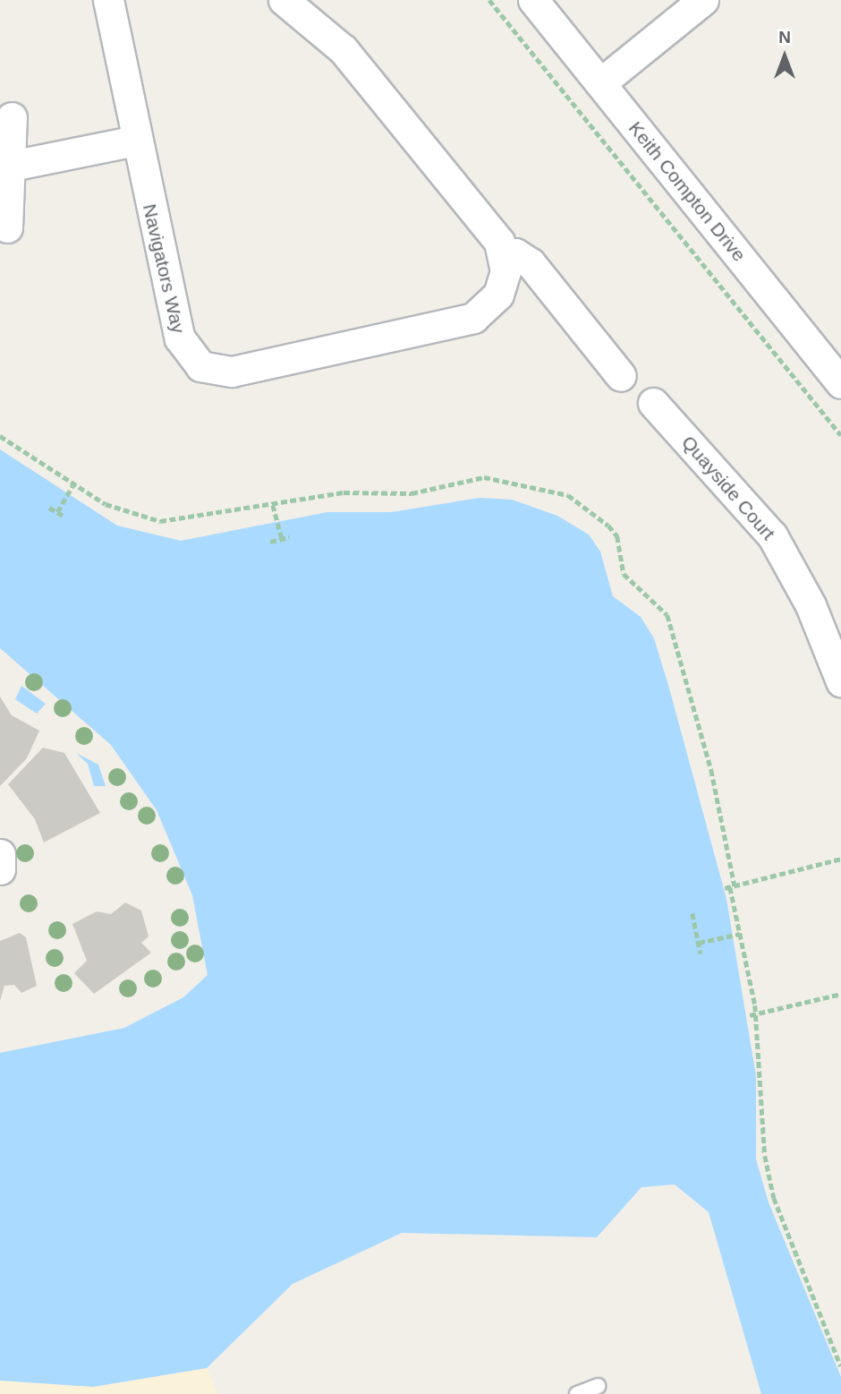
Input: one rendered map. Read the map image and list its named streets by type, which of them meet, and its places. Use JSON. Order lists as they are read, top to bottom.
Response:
{
  "streets": {
    "street": ["Keith Compton Drive", "Navigators Way", "Quayside Court"]
  },
  "north": "top"
}
